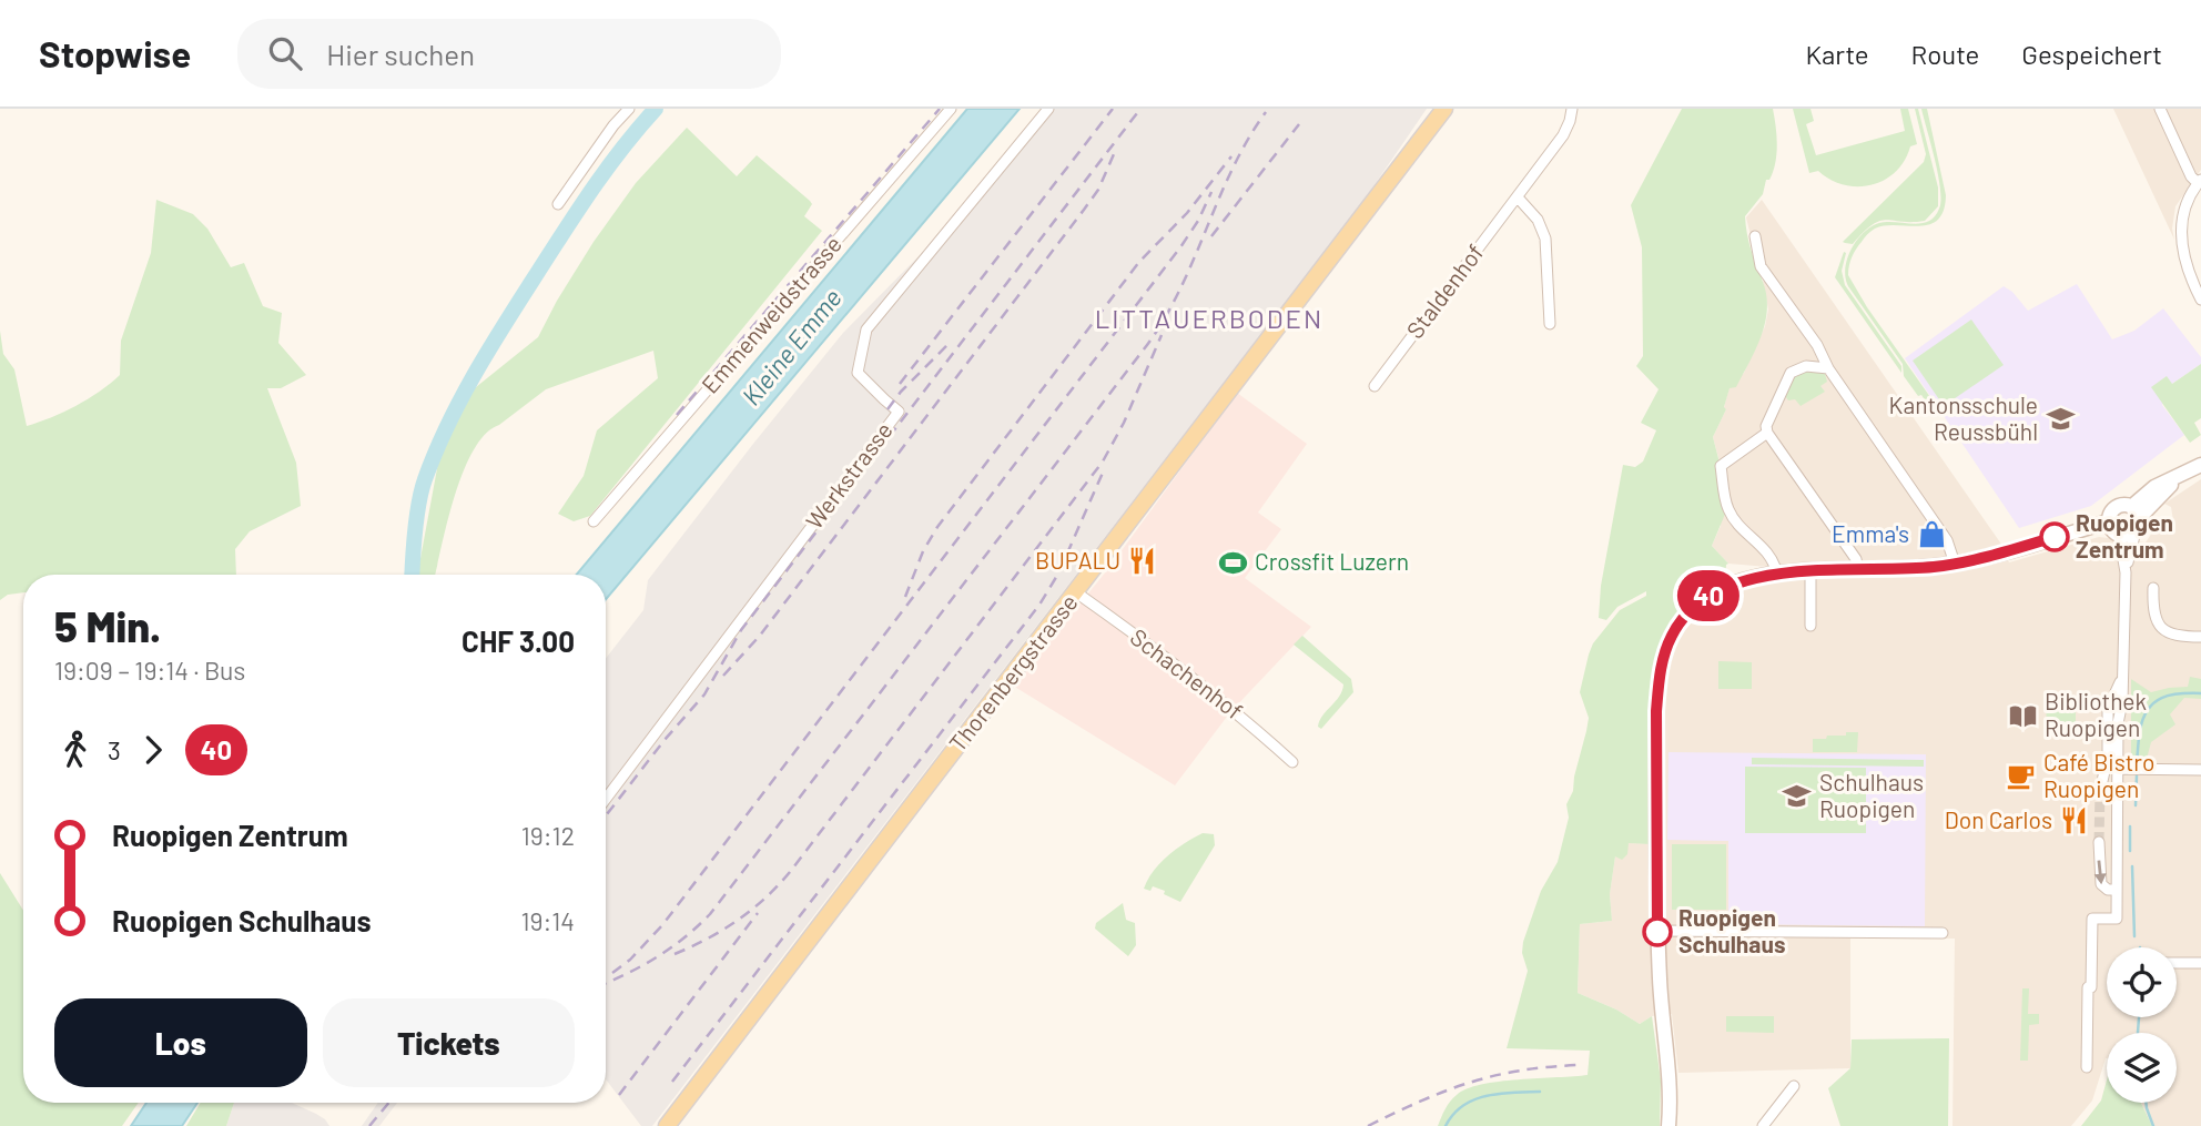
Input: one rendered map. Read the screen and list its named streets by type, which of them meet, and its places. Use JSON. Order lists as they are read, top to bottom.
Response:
{
  "streets": {
    "main road": ["Thorenbergstrasse"],
    "street": [
      "Staldenhof",
      "Emmenweidstrasse",
      "Werkstrasse",
      "Schachenhof"
    ]
  },
  "crossings": [
    ["Thorenbergstrasse", "Schachenhof"]
  ],
  "districts": ["LITTAUERBODEN"],
  "water": ["Kleine Emme"],
  "places": {
    "school or university": ["Kantonsschule Reussbühl", "Schulhaus Ruopigen"],
    "shop": ["Emma's"],
    "other": ["Ruopigen Zentrum", "Ruopigen Schulhaus"],
    "restaurant": ["BUPALU", "Don Carlos"],
    "sports": ["Crossfit Luzern"],
    "library": ["Bibliothek Ruopigen"],
    "cafe": ["Café Bistro Ruopigen"]
  },
  "lines": ["bus line 40"],
  "page": {
    "header": "Stopwise",
    "search": "Hier suchen",
    "nav": ["Karte", "Route", "Gespeichert"],
    "on_map": "40",
    "heading": ["5 Min.", "19:09 – 19:14 · Bus", "CHF 3.00"],
    "legs": ["3", "40"],
    "list": [
      {
        "name": "Ruopigen Zentrum",
        "value": "19:12"
      },
      {
        "name": "Ruopigen Schulhaus",
        "value": "19:14"
      }
    ],
    "buttons": ["Los", "Tickets"]
  }
}
